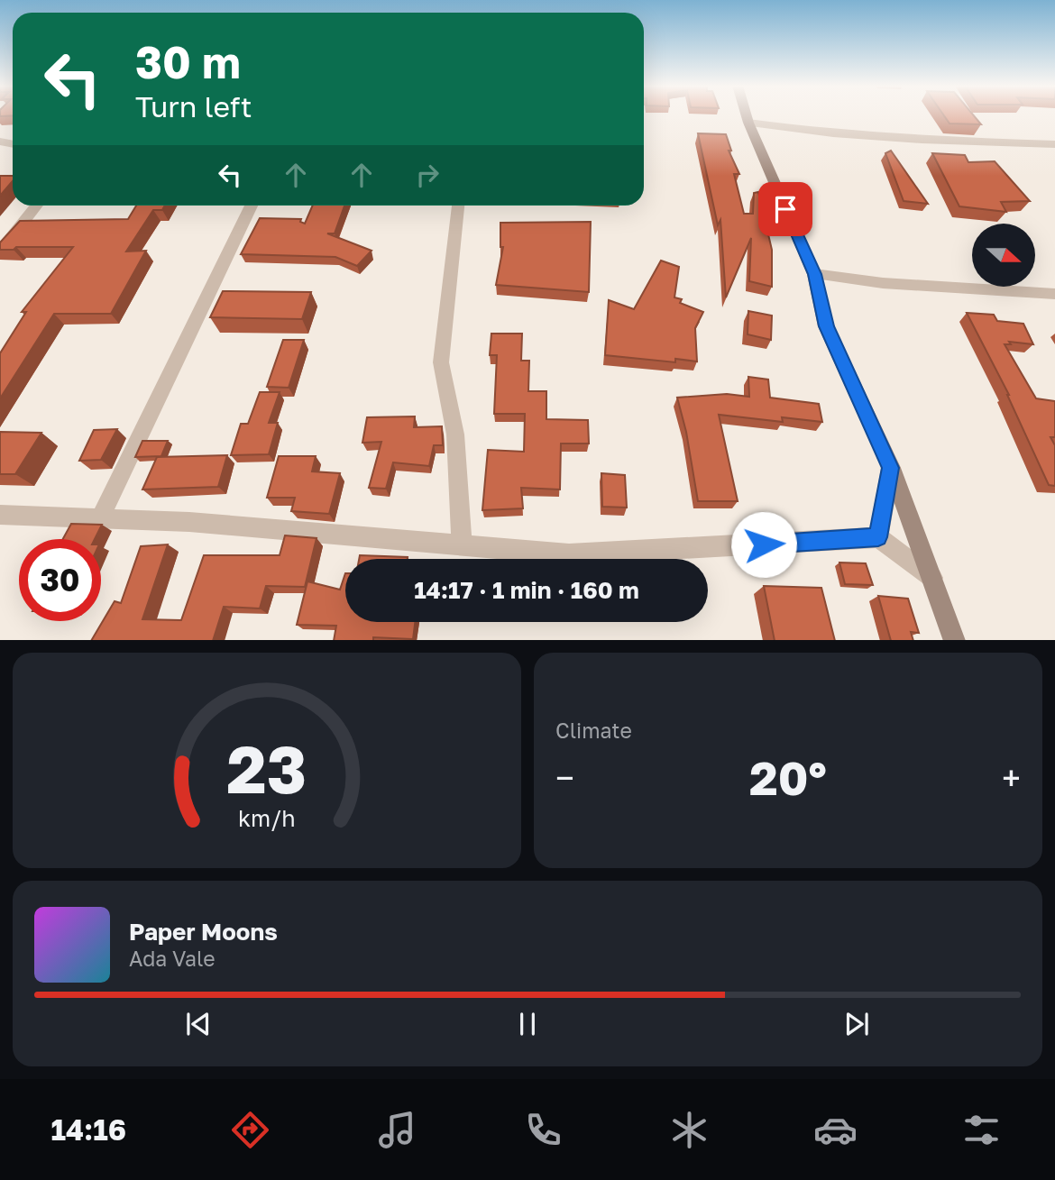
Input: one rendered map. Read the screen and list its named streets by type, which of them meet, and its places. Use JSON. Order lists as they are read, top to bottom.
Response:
{
  "north": "right",
  "page": {
    "turn": ["30 m", "Turn left"],
    "limit": "30",
    "trip": "14:17 · 1 min · 160 m",
    "tile": "Climate",
    "heat": ["−", "20°", "+"],
    "song": ["Paper Moons", "Ada Vale"],
    "tabs": "14:16",
    "gauge": ["23", "km/h"]
  }
}
